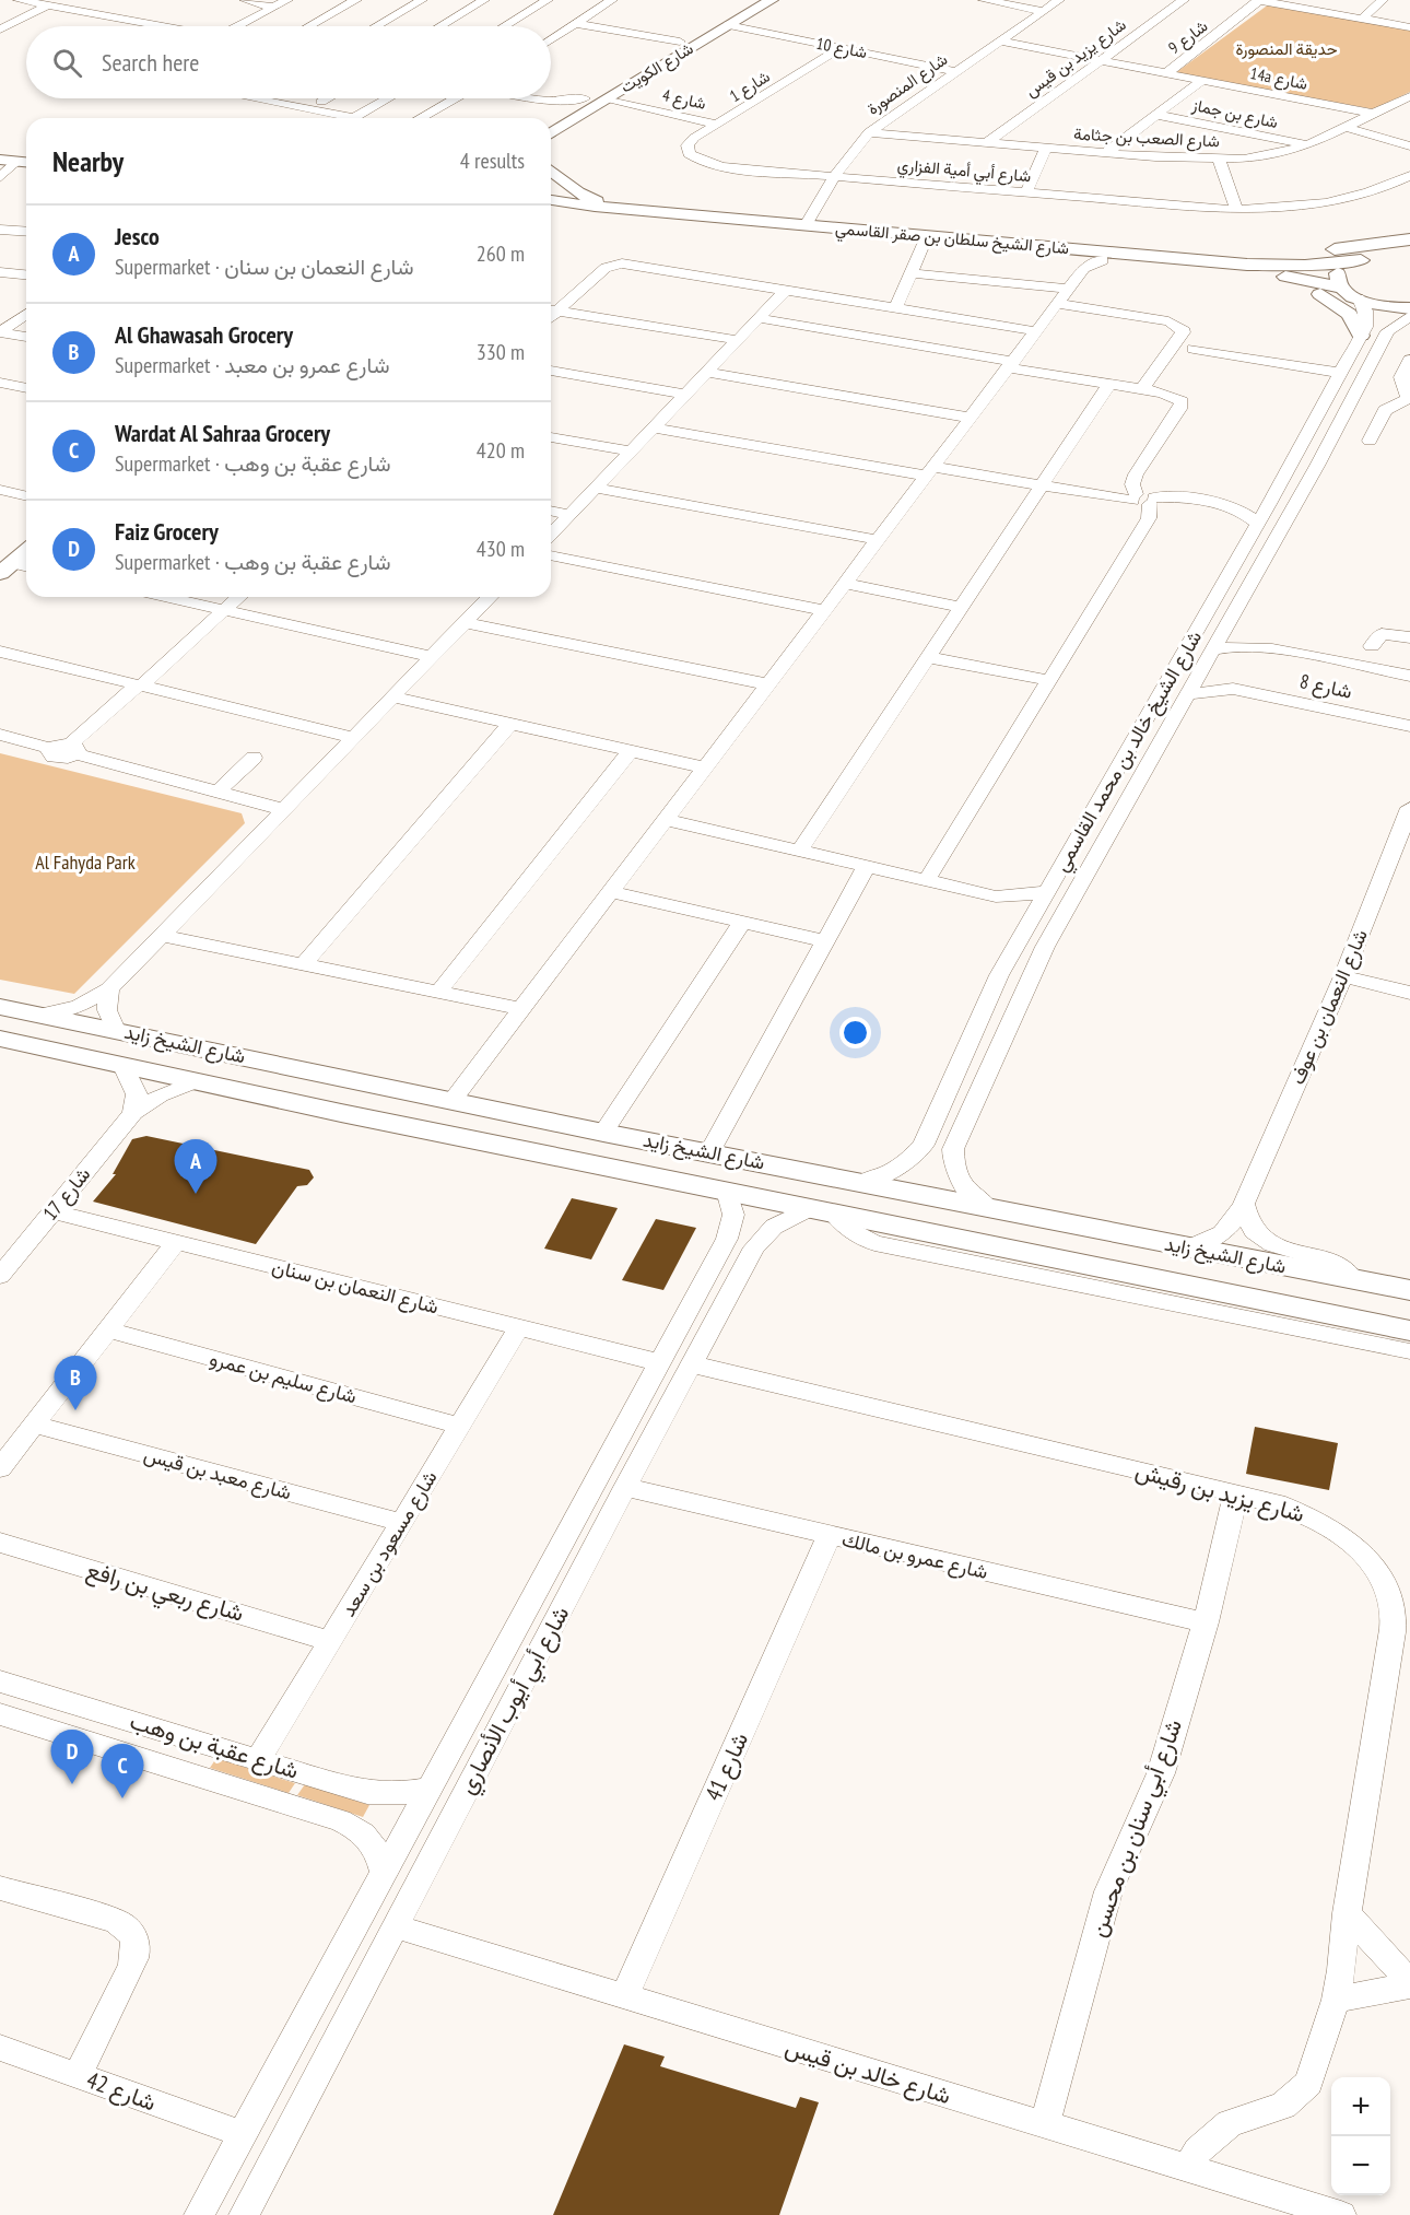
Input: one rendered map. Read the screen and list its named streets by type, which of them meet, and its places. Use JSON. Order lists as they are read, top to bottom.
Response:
{
  "streets": {
    "main road": ["شارع الكويت", "شارع الشيخ سلطان بن صقر القاسمي", "شارع الشيخ زايد"],
    "street": [
      "شارع 9",
      "شارع 10",
      "شارع يزيد بن قيس",
      "14a شارع",
      "شارع المنصورة",
      "شارع 1",
      "شارع 4",
      "شارع بن جماز",
      "شارع الصعب بن جثامة",
      "شارع أبي أمية الفزاري",
      "شارع 8",
      "شارع الشيخ خالد بن محمد القاسمي",
      "شارع النعمان بن عوف",
      "شارع 17",
      "شارع النعمان بن سنان",
      "شارع سليم بن عمرو",
      "شارع معبد بن قيس",
      "شارع يزيد بن رقيش",
      "شارع مسعود بن سعد",
      "شارع عمرو بن مالك",
      "شارع ربعي بن رافع",
      "شارع أبي أيوب الأنصاري",
      "شارع عقبة بن وهب",
      "شارع 41",
      "شارع أبي سنان بن محسن",
      "شارع خالد بن قيس",
      "شارع 42"
    ]
  },
  "crossings": [
    ["شارع 9", "14a شارع"],
    ["شارع 10", "شارع الكويت"],
    ["شارع 10", "شارع المنصورة"],
    ["شارع 10", "شارع 1"],
    ["شارع يزيد بن قيس", "14a شارع"],
    ["شارع يزيد بن قيس", "شارع الصعب بن جثامة"],
    ["شارع الكويت", "شارع 4"],
    ["14a شارع", "شارع المنصورة"],
    ["14a شارع", "شارع الصعب بن جثامة"],
    ["شارع المنصورة", "شارع الصعب بن جثامة"],
    ["شارع المنصورة", "شارع أبي أمية الفزاري"],
    ["شارع المنصورة", "شارع الشيخ سلطان بن صقر القاسمي"],
    ["شارع 1", "شارع 4"],
    ["شارع 1", "شارع أبي أمية الفزاري"],
    ["شارع بن جماز", "شارع الصعب بن جثامة"],
    ["شارع 8", "شارع الشيخ خالد بن محمد القاسمي"],
    ["شارع الشيخ خالد بن محمد القاسمي", "شارع الشيخ زايد"],
    ["شارع النعمان بن عوف", "شارع الشيخ زايد"],
    ["شارع الشيخ زايد", "شارع 17"],
    ["شارع الشيخ زايد", "شارع أبي أيوب الأنصاري"],
    ["شارع 17", "شارع النعمان بن سنان"],
    ["شارع النعمان بن سنان", "شارع مسعود بن سعد"],
    ["شارع النعمان بن سنان", "شارع أبي أيوب الأنصاري"],
    ["شارع سليم بن عمرو", "شارع مسعود بن سعد"],
    ["شارع معبد بن قيس", "شارع مسعود بن سعد"],
    ["شارع يزيد بن رقيش", "شارع أبي أيوب الأنصاري"],
    ["شارع يزيد بن رقيش", "شارع أبي سنان بن محسن"],
    ["شارع يزيد بن رقيش", "شارع خالد بن قيس"],
    ["شارع مسعود بن سعد", "شارع ربعي بن رافع"],
    ["شارع مسعود بن سعد", "شارع عقبة بن وهب"],
    ["شارع عمرو بن مالك", "شارع أبي أيوب الأنصاري"],
    ["شارع عمرو بن مالك", "شارع 41"],
    ["شارع عمرو بن مالك", "شارع أبي سنان بن محسن"],
    ["شارع أبي أيوب الأنصاري", "شارع عقبة بن وهب"],
    ["شارع أبي أيوب الأنصاري", "شارع خالد بن قيس"],
    ["شارع أبي أيوب الأنصاري", "شارع 42"],
    ["شارع 41", "شارع خالد بن قيس"],
    ["شارع أبي سنان بن محسن", "شارع خالد بن قيس"]
  ],
  "parks": ["حديقة المنصورة", "Al Fahyda Park"],
  "page": {
    "search": "Search here",
    "heading": ["Nearby", "4 results"],
    "list": [
      {
        "mark": "A",
        "name": "Jesco",
        "note": "Supermarket · شارع النعمان بن سنان",
        "value": "260 m"
      },
      {
        "mark": "B",
        "name": "Al Ghawasah Grocery",
        "note": "Supermarket · شارع عمرو بن معبد",
        "value": "330 m"
      },
      {
        "mark": "C",
        "name": "Wardat Al Sahraa Grocery",
        "note": "Supermarket · شارع عقبة بن وهب",
        "value": "420 m"
      },
      {
        "mark": "D",
        "name": "Faiz Grocery",
        "note": "Supermarket · شارع عقبة بن وهب",
        "value": "430 m"
      }
    ],
    "pins": [
      "A",
      "B",
      "D",
      "C"
    ],
    "map_buttons": ["+", "−"]
  }
}
